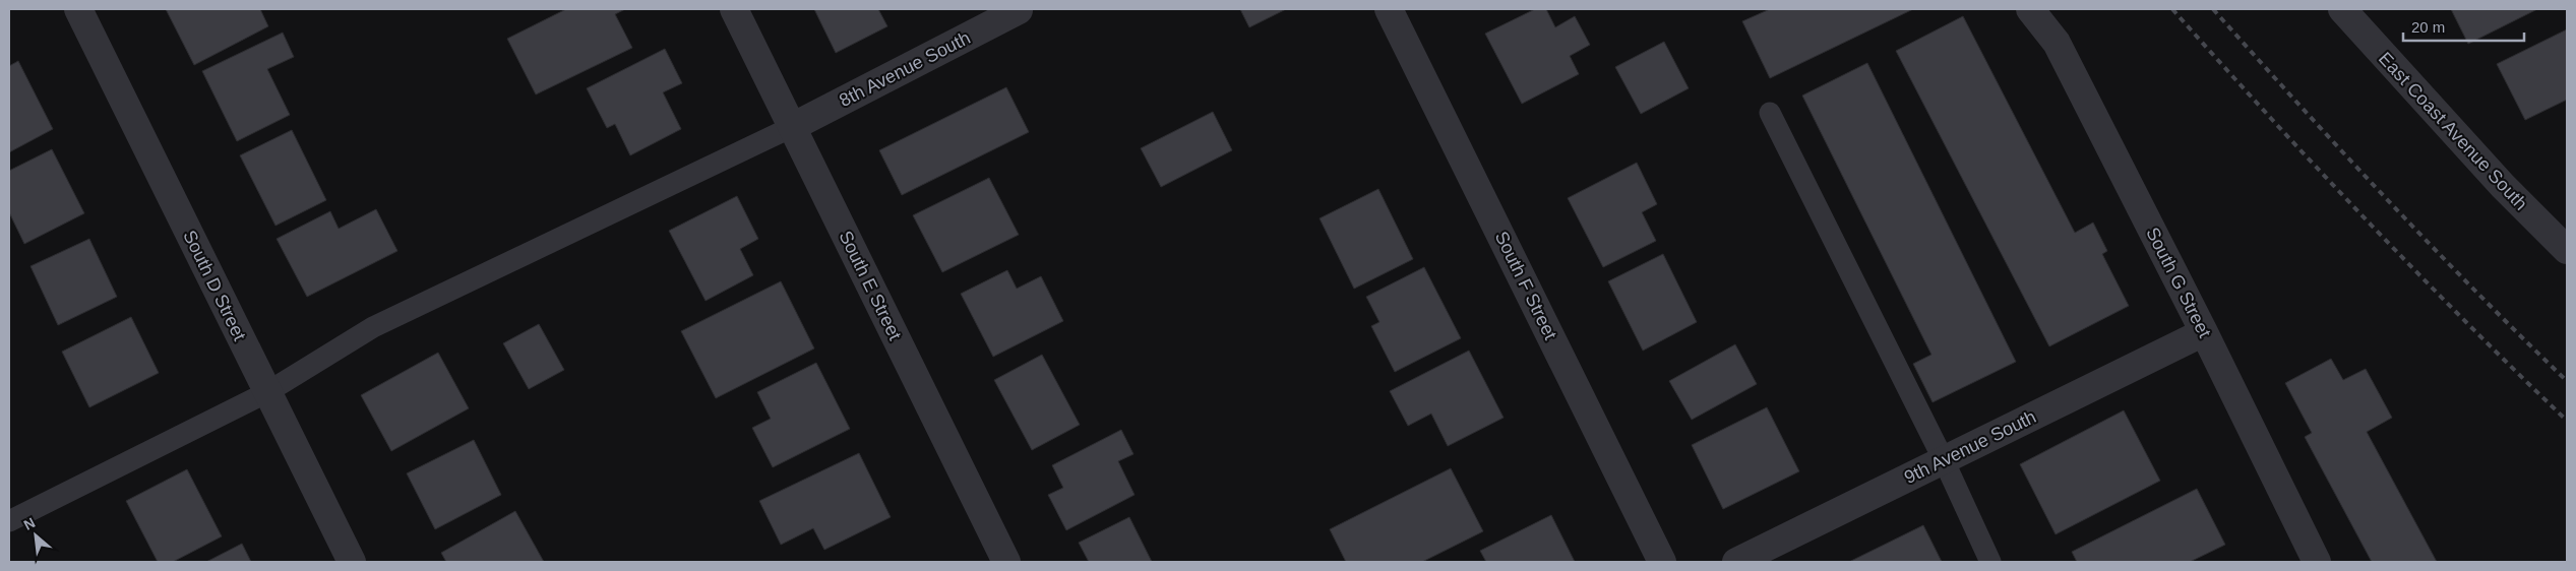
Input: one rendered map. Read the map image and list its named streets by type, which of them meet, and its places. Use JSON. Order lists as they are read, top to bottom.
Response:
{
  "streets": {
    "street": [
      "8th Avenue South",
      "East Coast Avenue South",
      "South G Street",
      "South D Street",
      "South E Street",
      "South F Street",
      "9th Avenue South"
    ]
  },
  "crossings": [
    ["8th Avenue South", "South E Street"],
    ["South G Street", "9th Avenue South"]
  ],
  "scale_bar": "20 m",
  "north": "top left"
}
